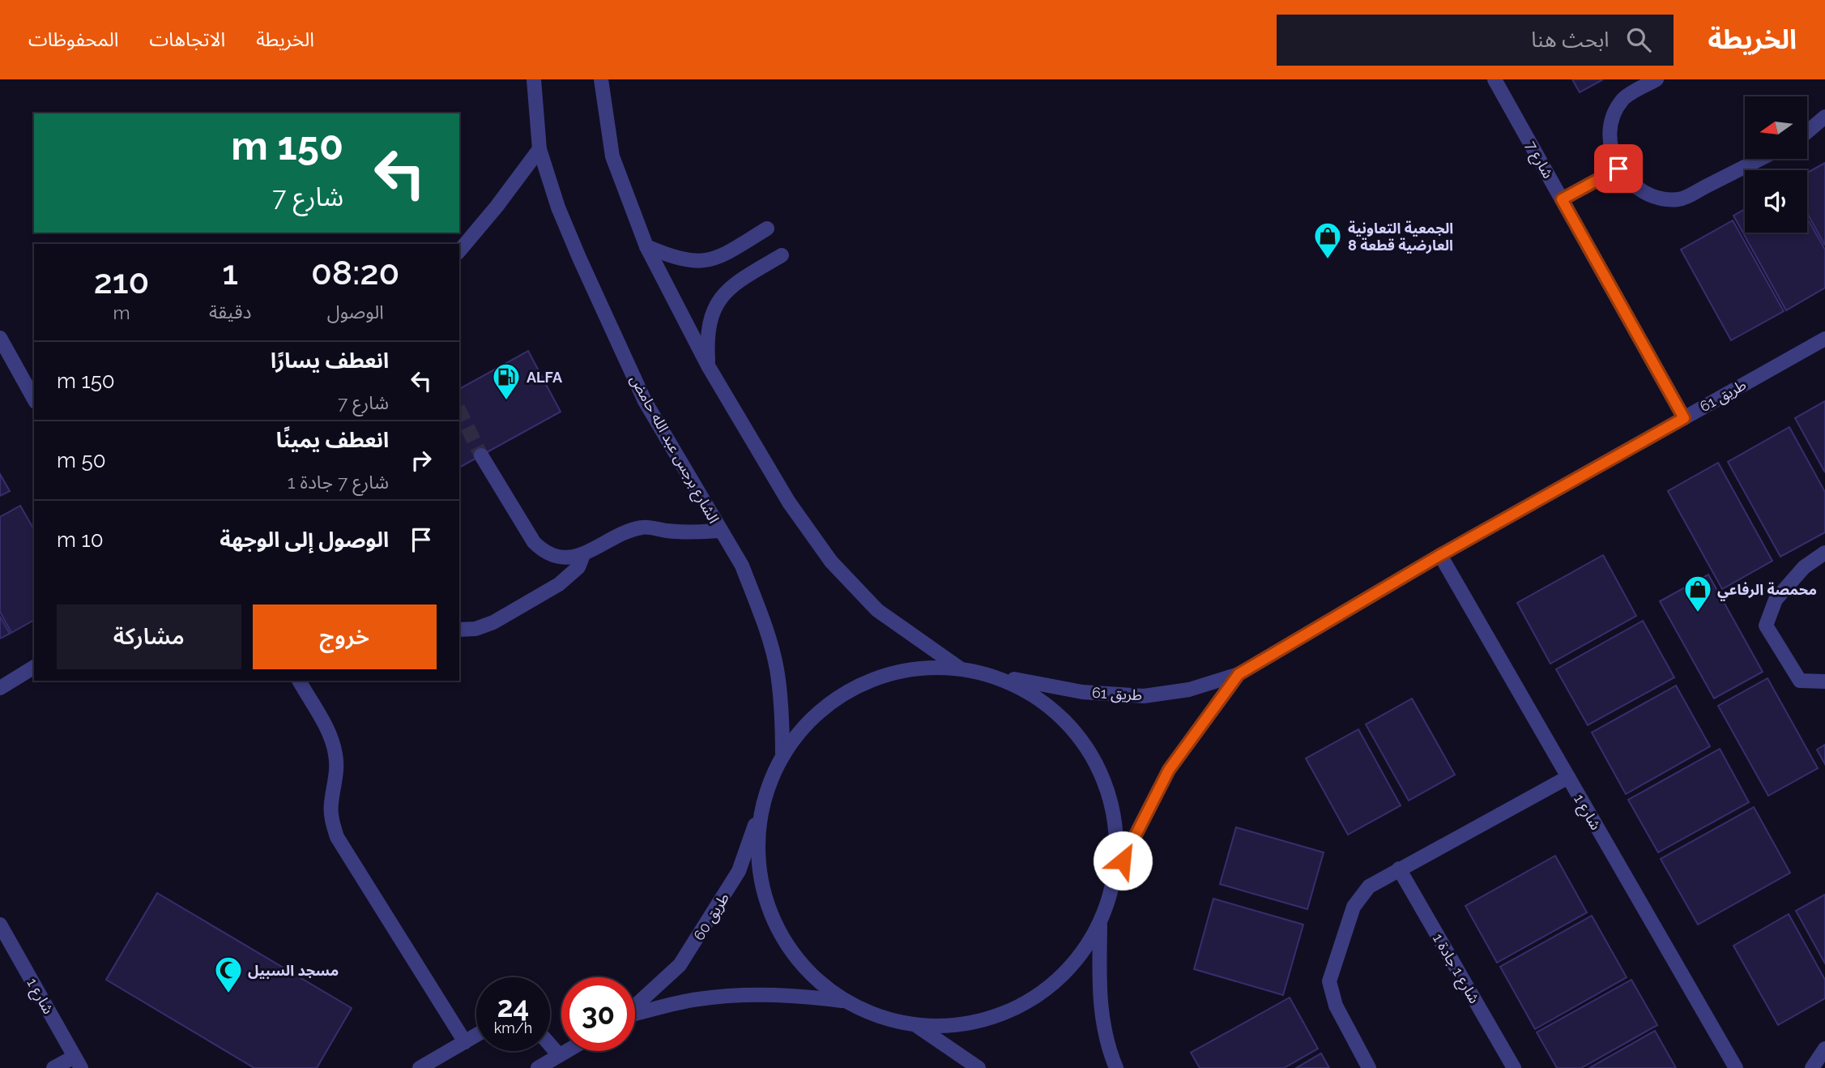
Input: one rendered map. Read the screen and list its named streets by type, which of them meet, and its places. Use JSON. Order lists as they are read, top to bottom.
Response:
{
  "streets": {
    "street": [
      "شارع 7",
      "طريق 61",
      "الشارع برجس عبد الله حامض",
      "شارع 1",
      "طريق 60",
      "شارع 1 جادة 1"
    ]
  },
  "crossings": [
    ["شارع 7", "طريق 61"],
    ["طريق 61", "شارع 1"]
  ],
  "places": {
    "shop": ["الجمعية التعاونية العارضية قطعة 8", "محمصة الرفاعي"],
    "fuel station": ["ALFA"],
    "mosque": ["مسجد السبيل"]
  },
  "north": "left",
  "page": {
    "header": "الخريطة",
    "search": "ابحث هنا",
    "nav": ["الخريطة", "الاتجاهات", "المحفوظات"],
    "turn": ["150 m", "شارع 7"],
    "eta": [
      "08:20",
      "الوصول",
      "1",
      "دقيقة",
      "210",
      "m"
    ],
    "list": [
      {
        "name": "انعطف يسارًا",
        "note": "شارع 7",
        "value": "150 m"
      },
      {
        "name": "انعطف يمينًا",
        "note": "شارع 7 جادة 1",
        "value": "50 m"
      },
      {
        "name": "الوصول إلى الوجهة",
        "value": "10 m"
      }
    ],
    "buttons": ["خروج", "مشاركة"],
    "speed": "24 km/h",
    "limit": "30"
  }
}
